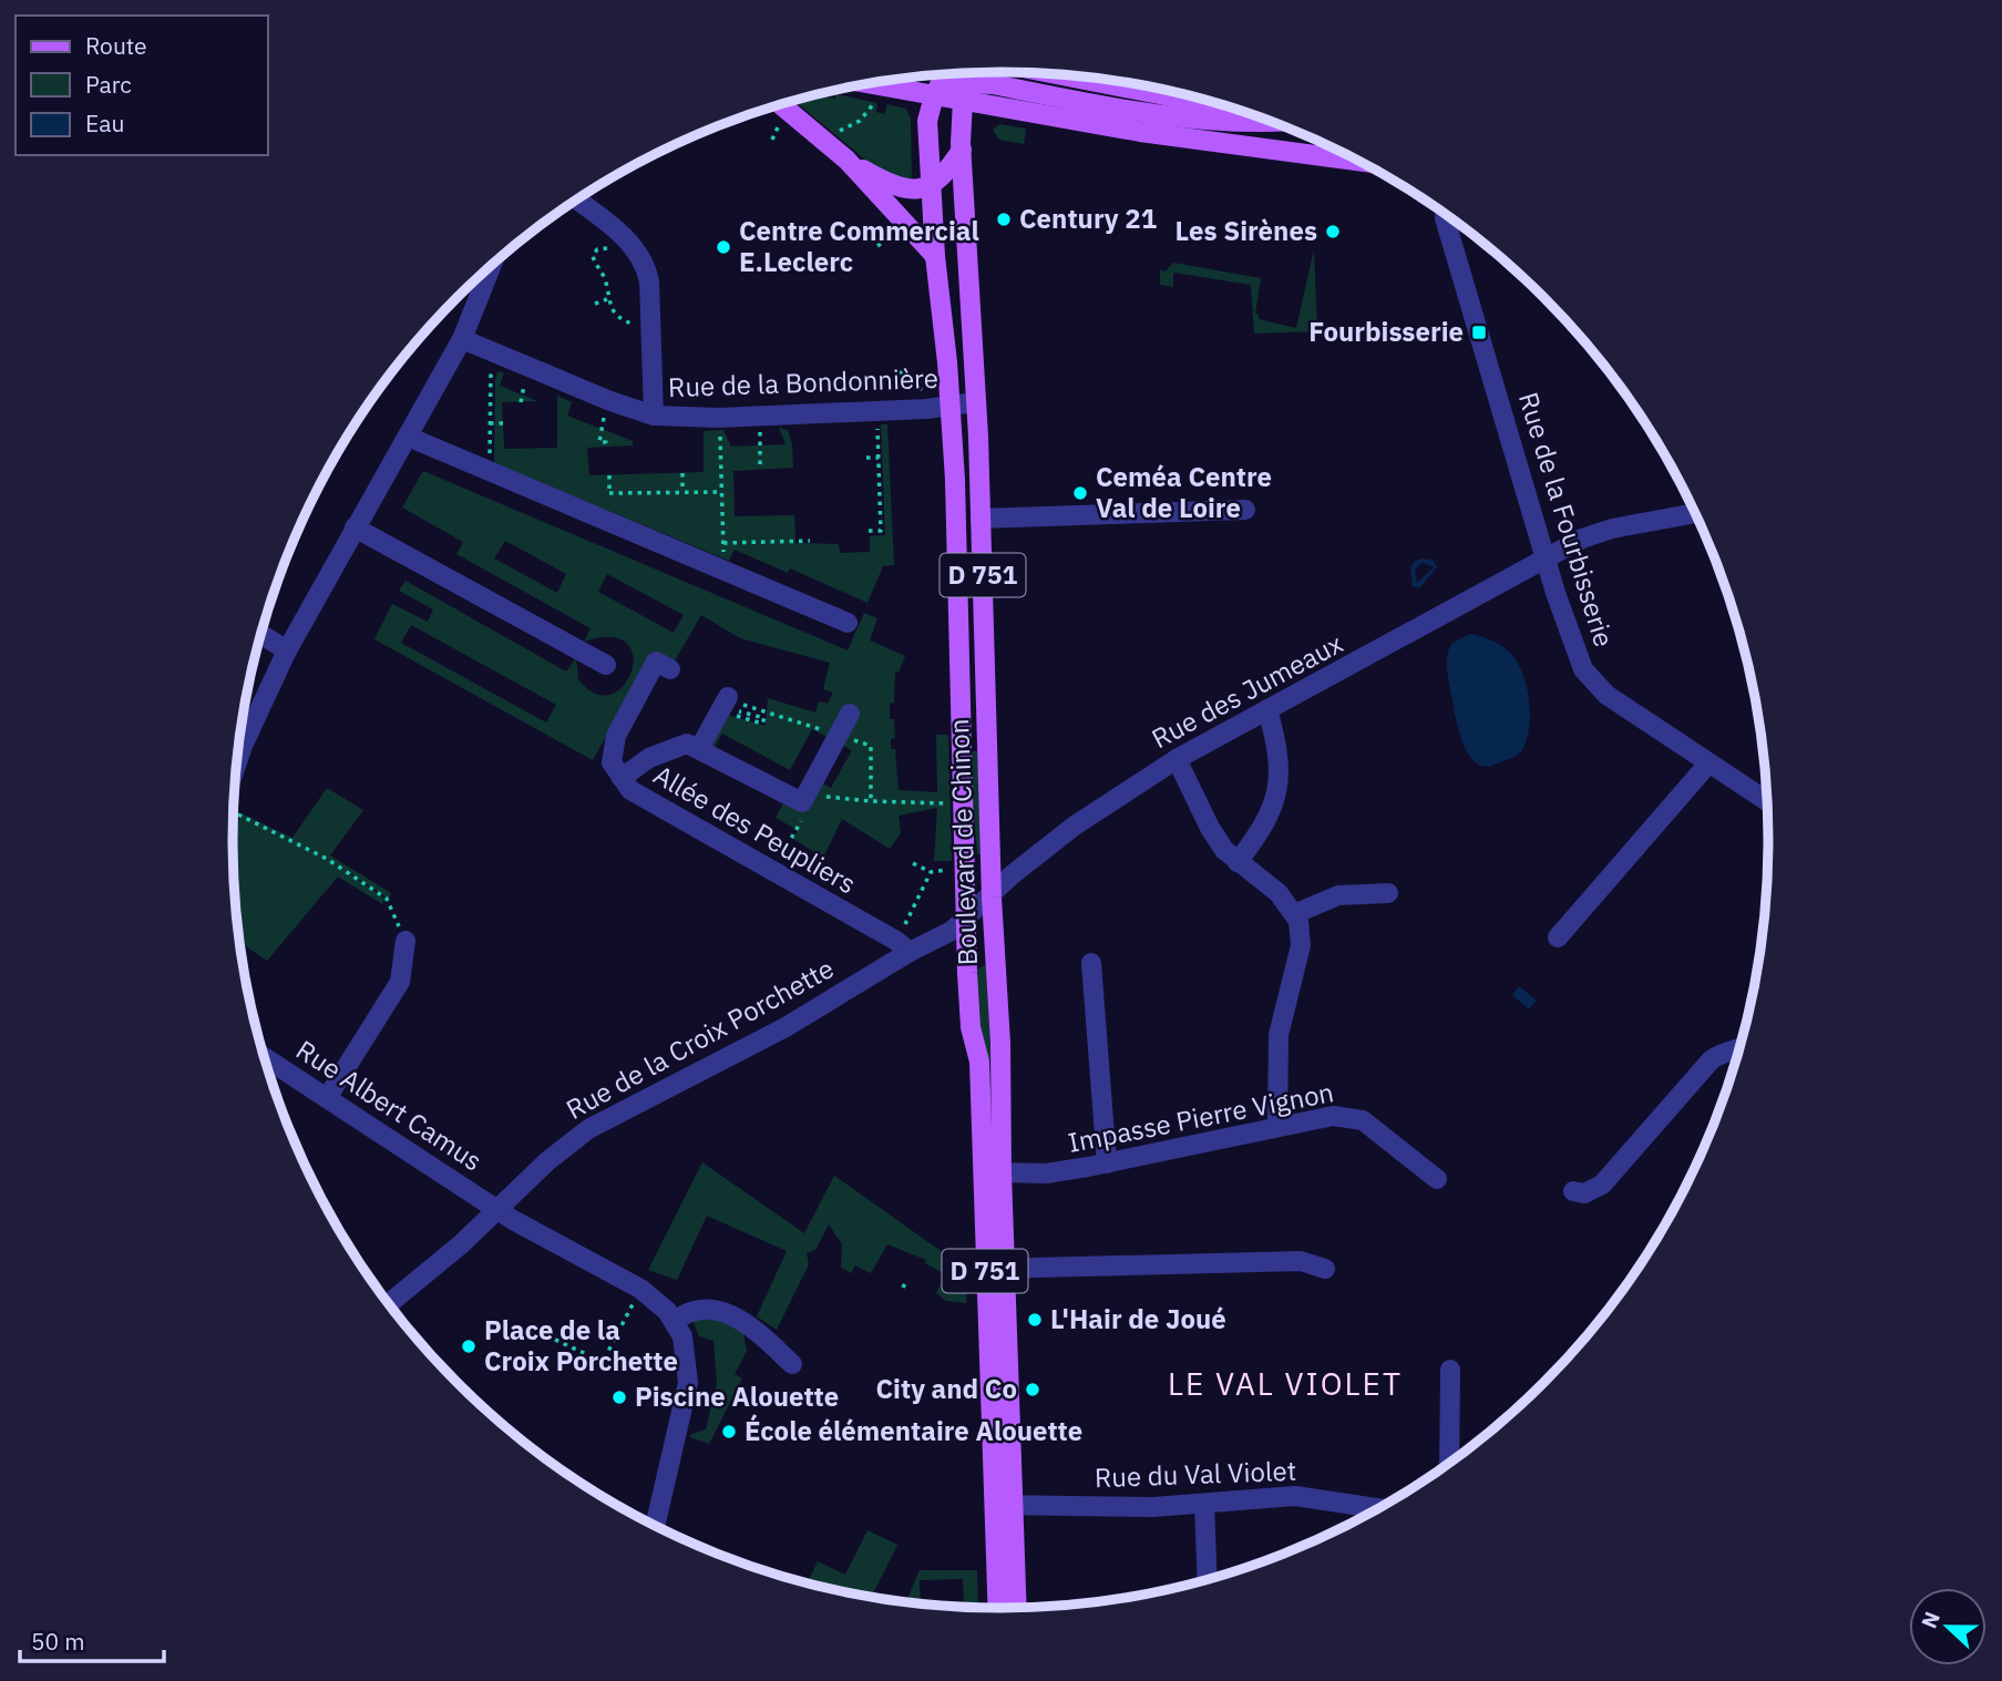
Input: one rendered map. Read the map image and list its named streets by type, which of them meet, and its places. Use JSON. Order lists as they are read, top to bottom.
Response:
{
  "streets": {
    "main road": ["D 751", "Boulevard de Chinon"],
    "street": [
      "Rue de la Bondonnière",
      "Rue de la Fourbisserie",
      "Rue des Jumeaux",
      "Allée des Peupliers",
      "Rue de la Croix Porchette",
      "Rue Albert Camus",
      "Impasse Pierre Vignon",
      "Rue du Val Violet"
    ]
  },
  "crossings": [
    ["Rue de la Bondonnière", "Boulevard de Chinon"],
    ["Rue de la Fourbisserie", "Rue des Jumeaux"],
    ["Rue des Jumeaux", "Boulevard de Chinon"],
    ["Rue des Jumeaux", "Rue de la Croix Porchette"],
    ["Allée des Peupliers", "Rue de la Croix Porchette"],
    ["Boulevard de Chinon", "Rue de la Croix Porchette"],
    ["Boulevard de Chinon", "Impasse Pierre Vignon"],
    ["Boulevard de Chinon", "Rue du Val Violet"],
    ["Rue de la Croix Porchette", "Rue Albert Camus"]
  ],
  "districts": ["LE VAL VIOLET"],
  "places": {
    "other": [
      "Century 21",
      "Les Sirènes",
      "Centre Commercial E.Leclerc",
      "Ceméa Centre Val de Loire",
      "L'Hair de Joué",
      "Place de la Croix Porchette",
      "City and Co",
      "Piscine Alouette",
      "École élémentaire Alouette"
    ],
    "transit": ["Fourbisserie"]
  },
  "legend": ["Route", "Parc", "Eau"],
  "scale_bar": "50 m",
  "north": "left"
}
